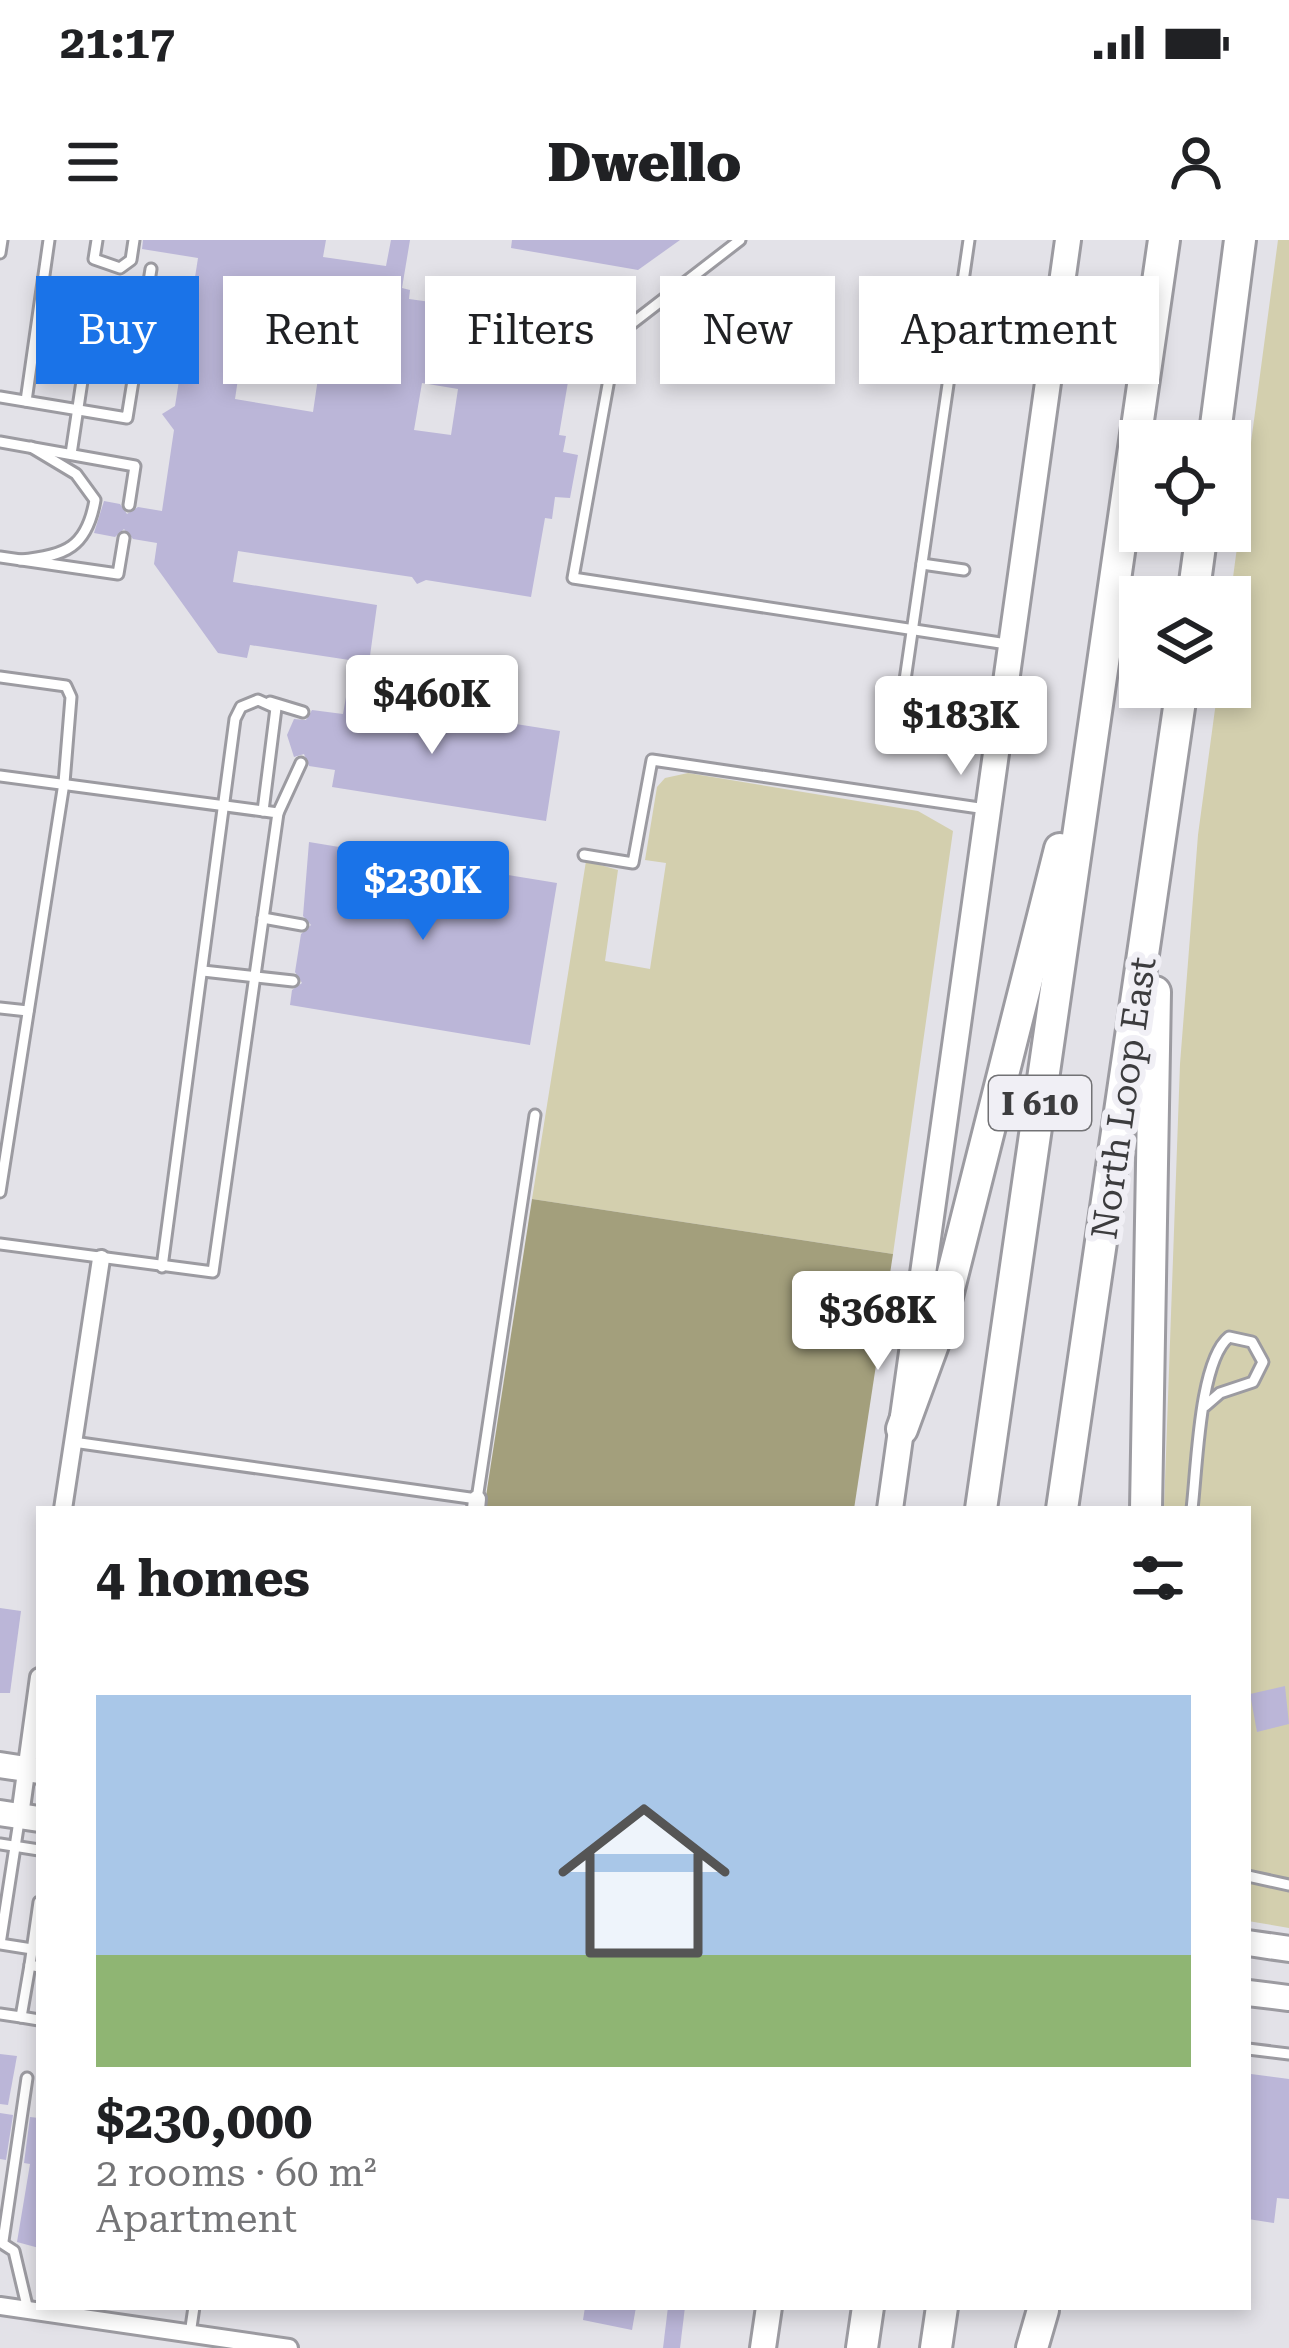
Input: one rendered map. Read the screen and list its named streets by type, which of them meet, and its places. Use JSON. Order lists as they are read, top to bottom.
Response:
{
  "streets": {
    "highway": ["North Loop East", "I 610"]
  },
  "page": {
    "status": "21:17",
    "header": "Dwello",
    "chip": [
      "Buy",
      "Rent",
      "Filters",
      "New",
      "Apartment"
    ],
    "price": [
      "$460K",
      "$183K",
      "$230K",
      "$368K"
    ],
    "heading": "4 homes",
    "list": [
      {
        "name": "$230,000",
        "note": "2 rooms · 60 m² · Apartment"
      }
    ]
  }
}
